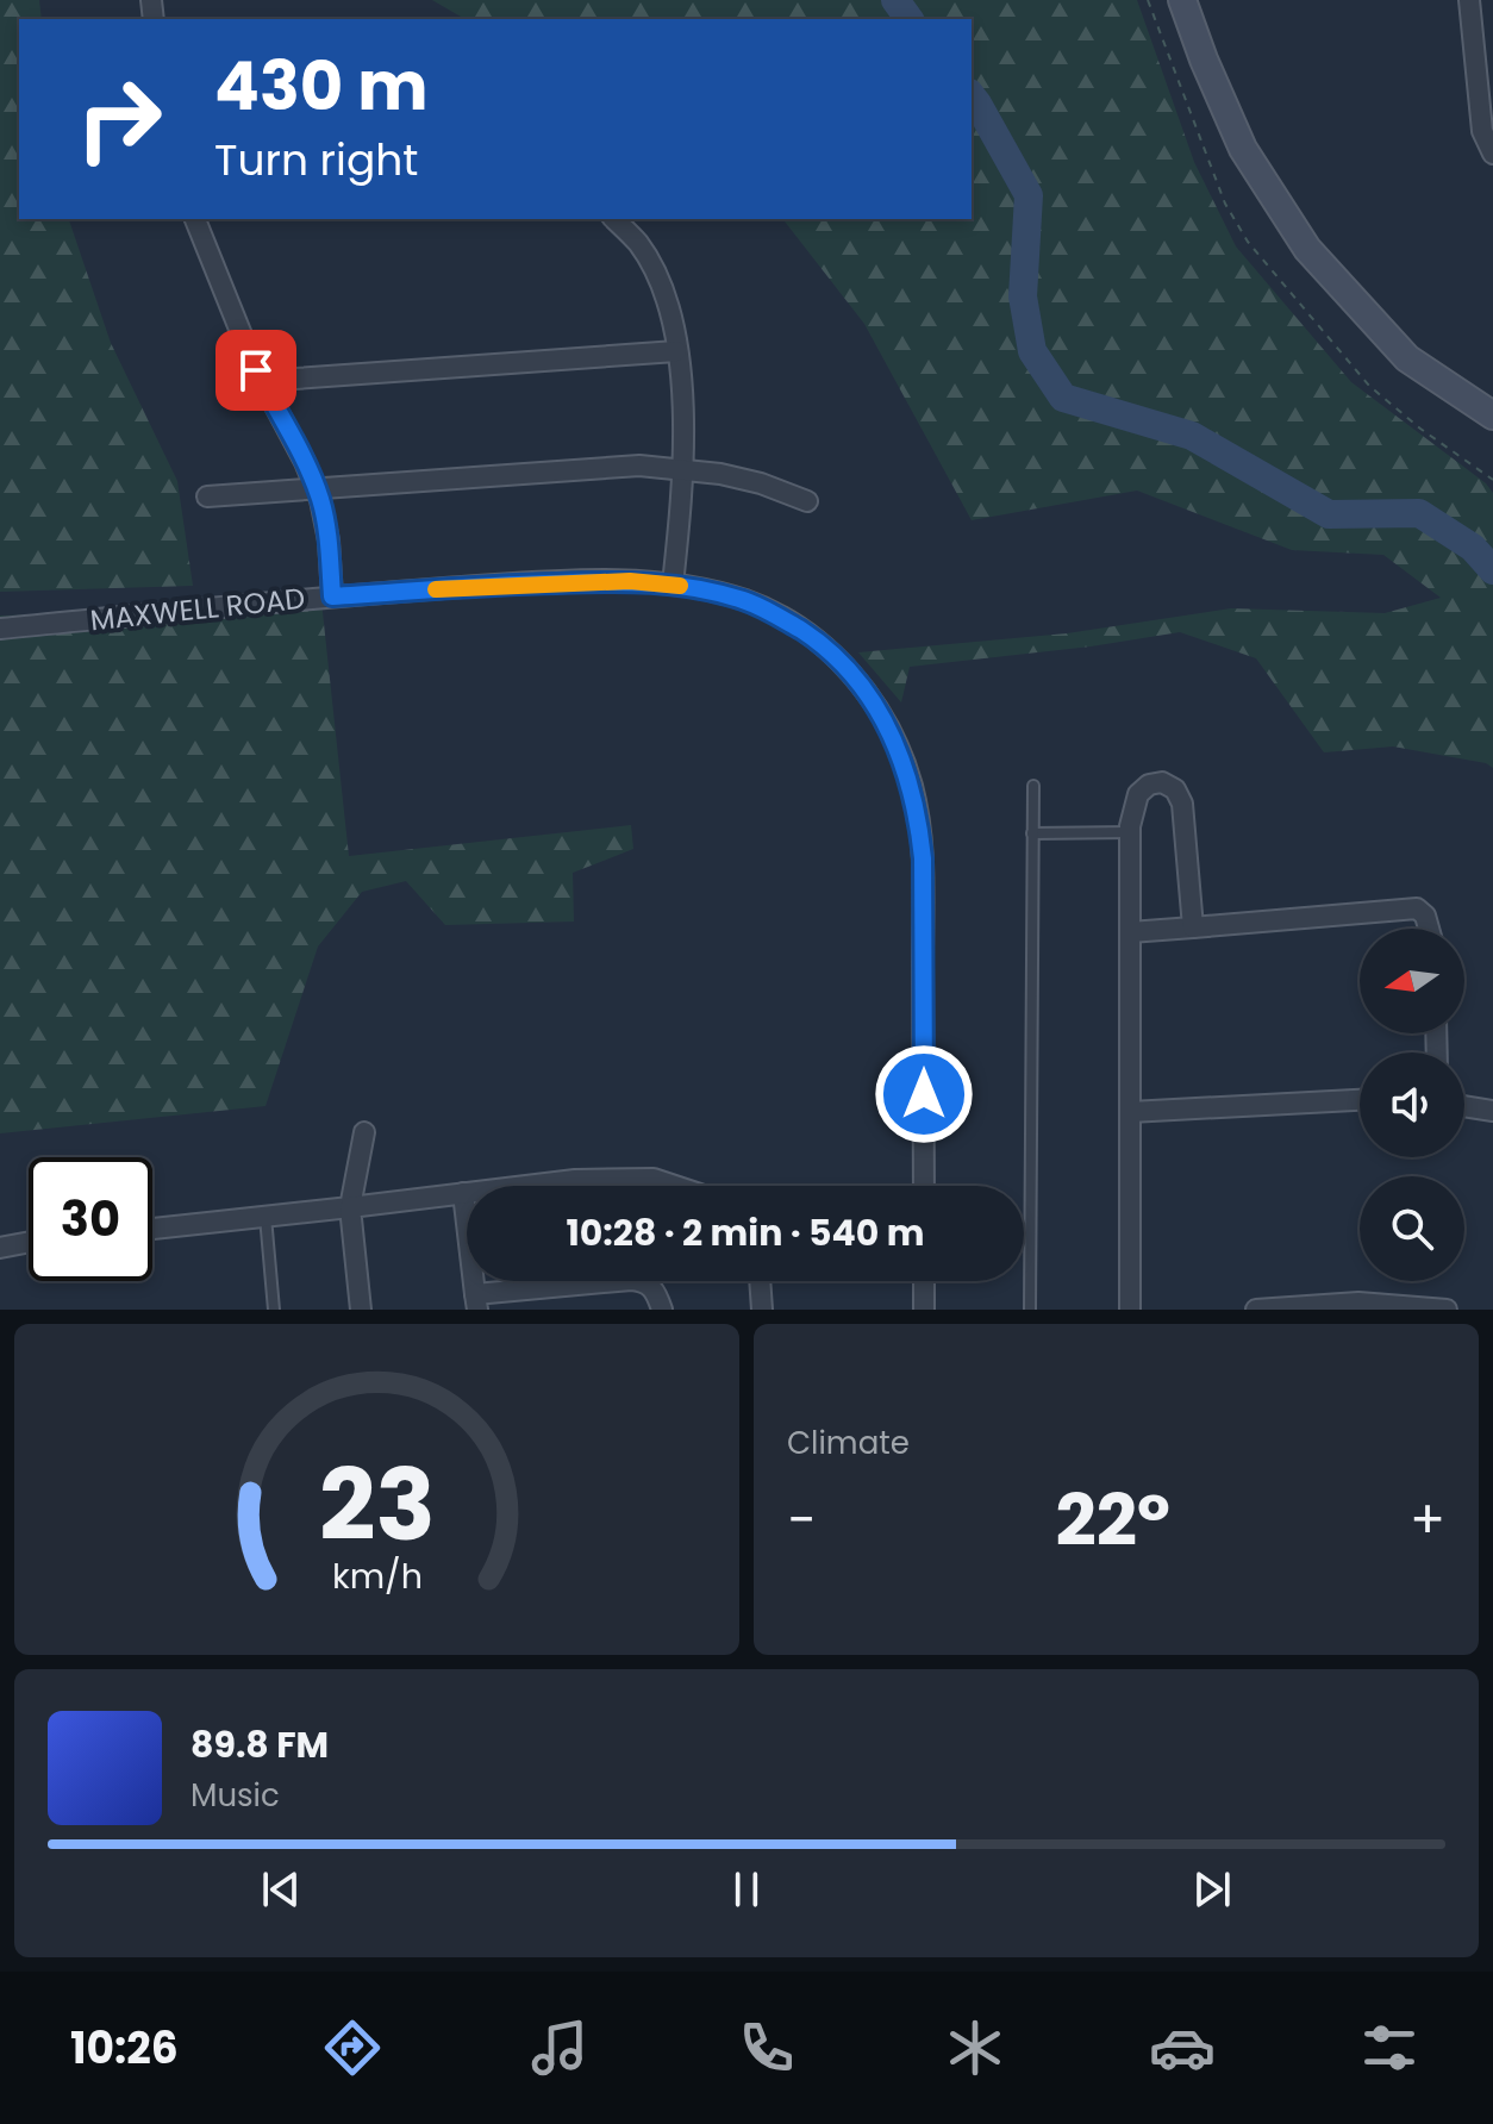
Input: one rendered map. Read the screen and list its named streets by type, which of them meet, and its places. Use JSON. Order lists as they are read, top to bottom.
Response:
{
  "streets": {
    "street": ["MAXWELL ROAD"]
  },
  "north": "left",
  "page": {
    "turn": ["430 m", "Turn right"],
    "limit": "30",
    "trip": "10:28 · 2 min · 540 m",
    "tile": "Climate",
    "heat": ["−", "22°", "+"],
    "song": ["89.8 FM", "Music"],
    "tabs": "10:26",
    "gauge": ["23", "km/h"]
  }
}
